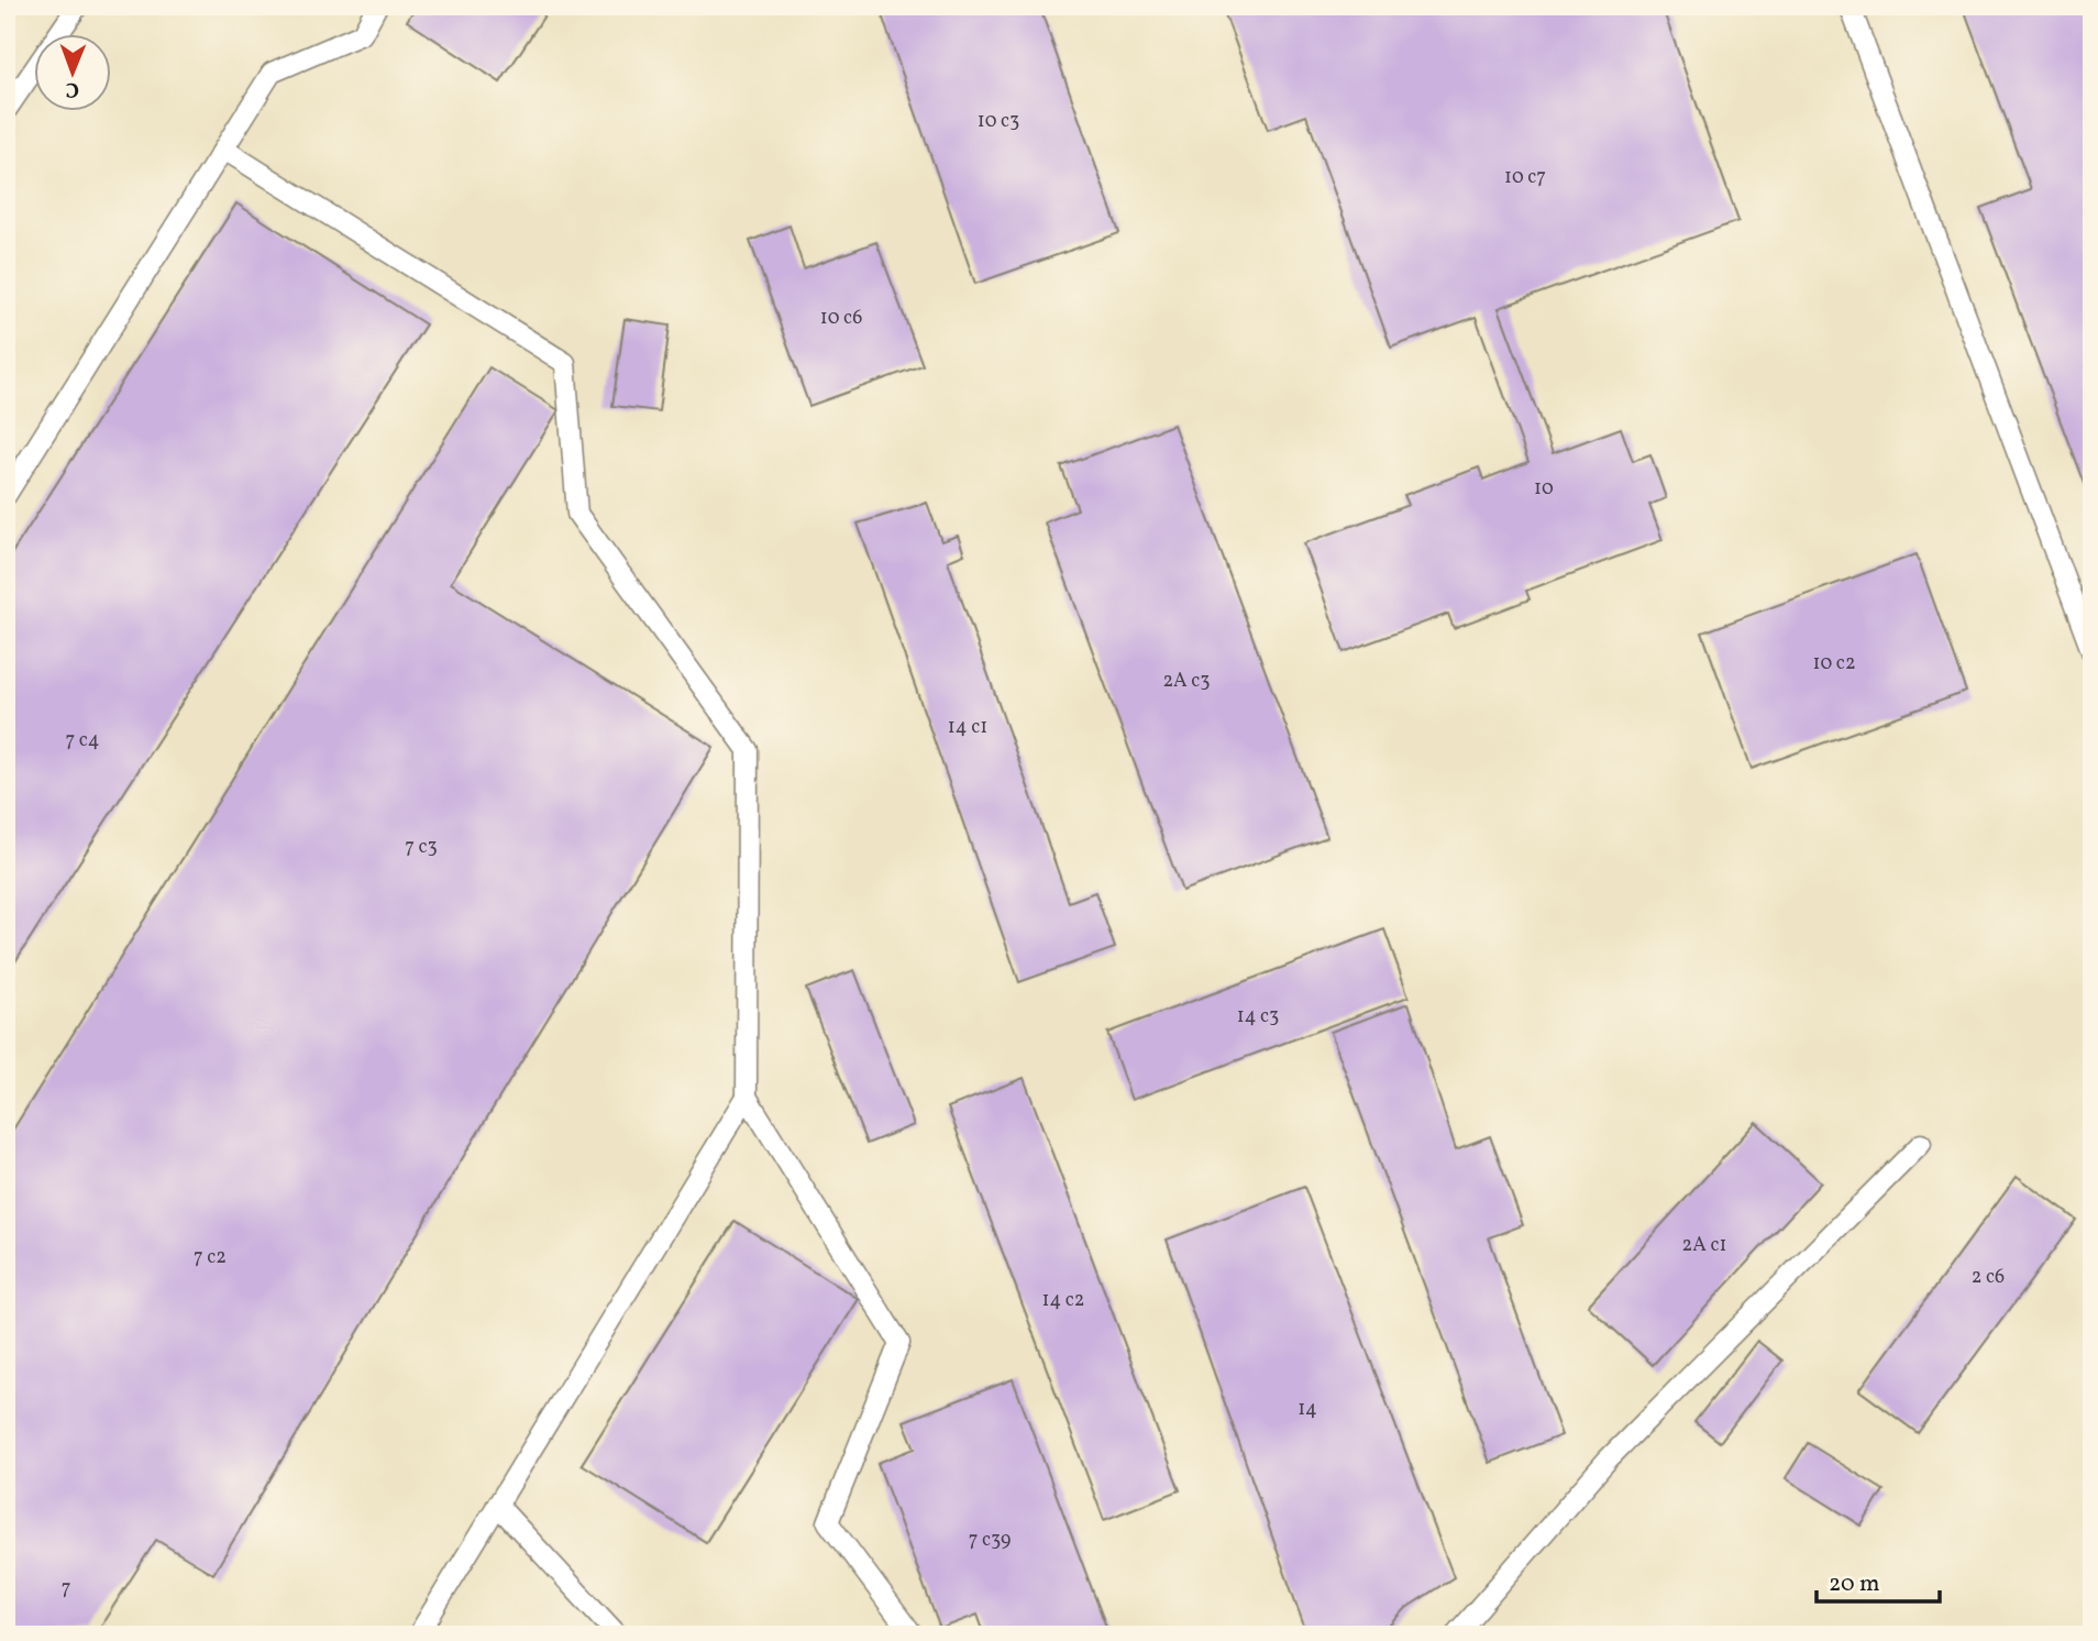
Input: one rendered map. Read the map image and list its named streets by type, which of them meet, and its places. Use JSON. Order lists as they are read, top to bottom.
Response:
{
  "house_numbers": [
    "10 с3",
    "10 с7",
    "10 с6",
    "10",
    "10 с2",
    "2А с3",
    "14 с1",
    "7 с4",
    "7 с3",
    "14 с3",
    "2А с1",
    "7 с2",
    "2 с6",
    "14 с2",
    "14",
    "7 с39",
    "7"
  ],
  "scale_bar": "20 m",
  "north": "bottom"
}
